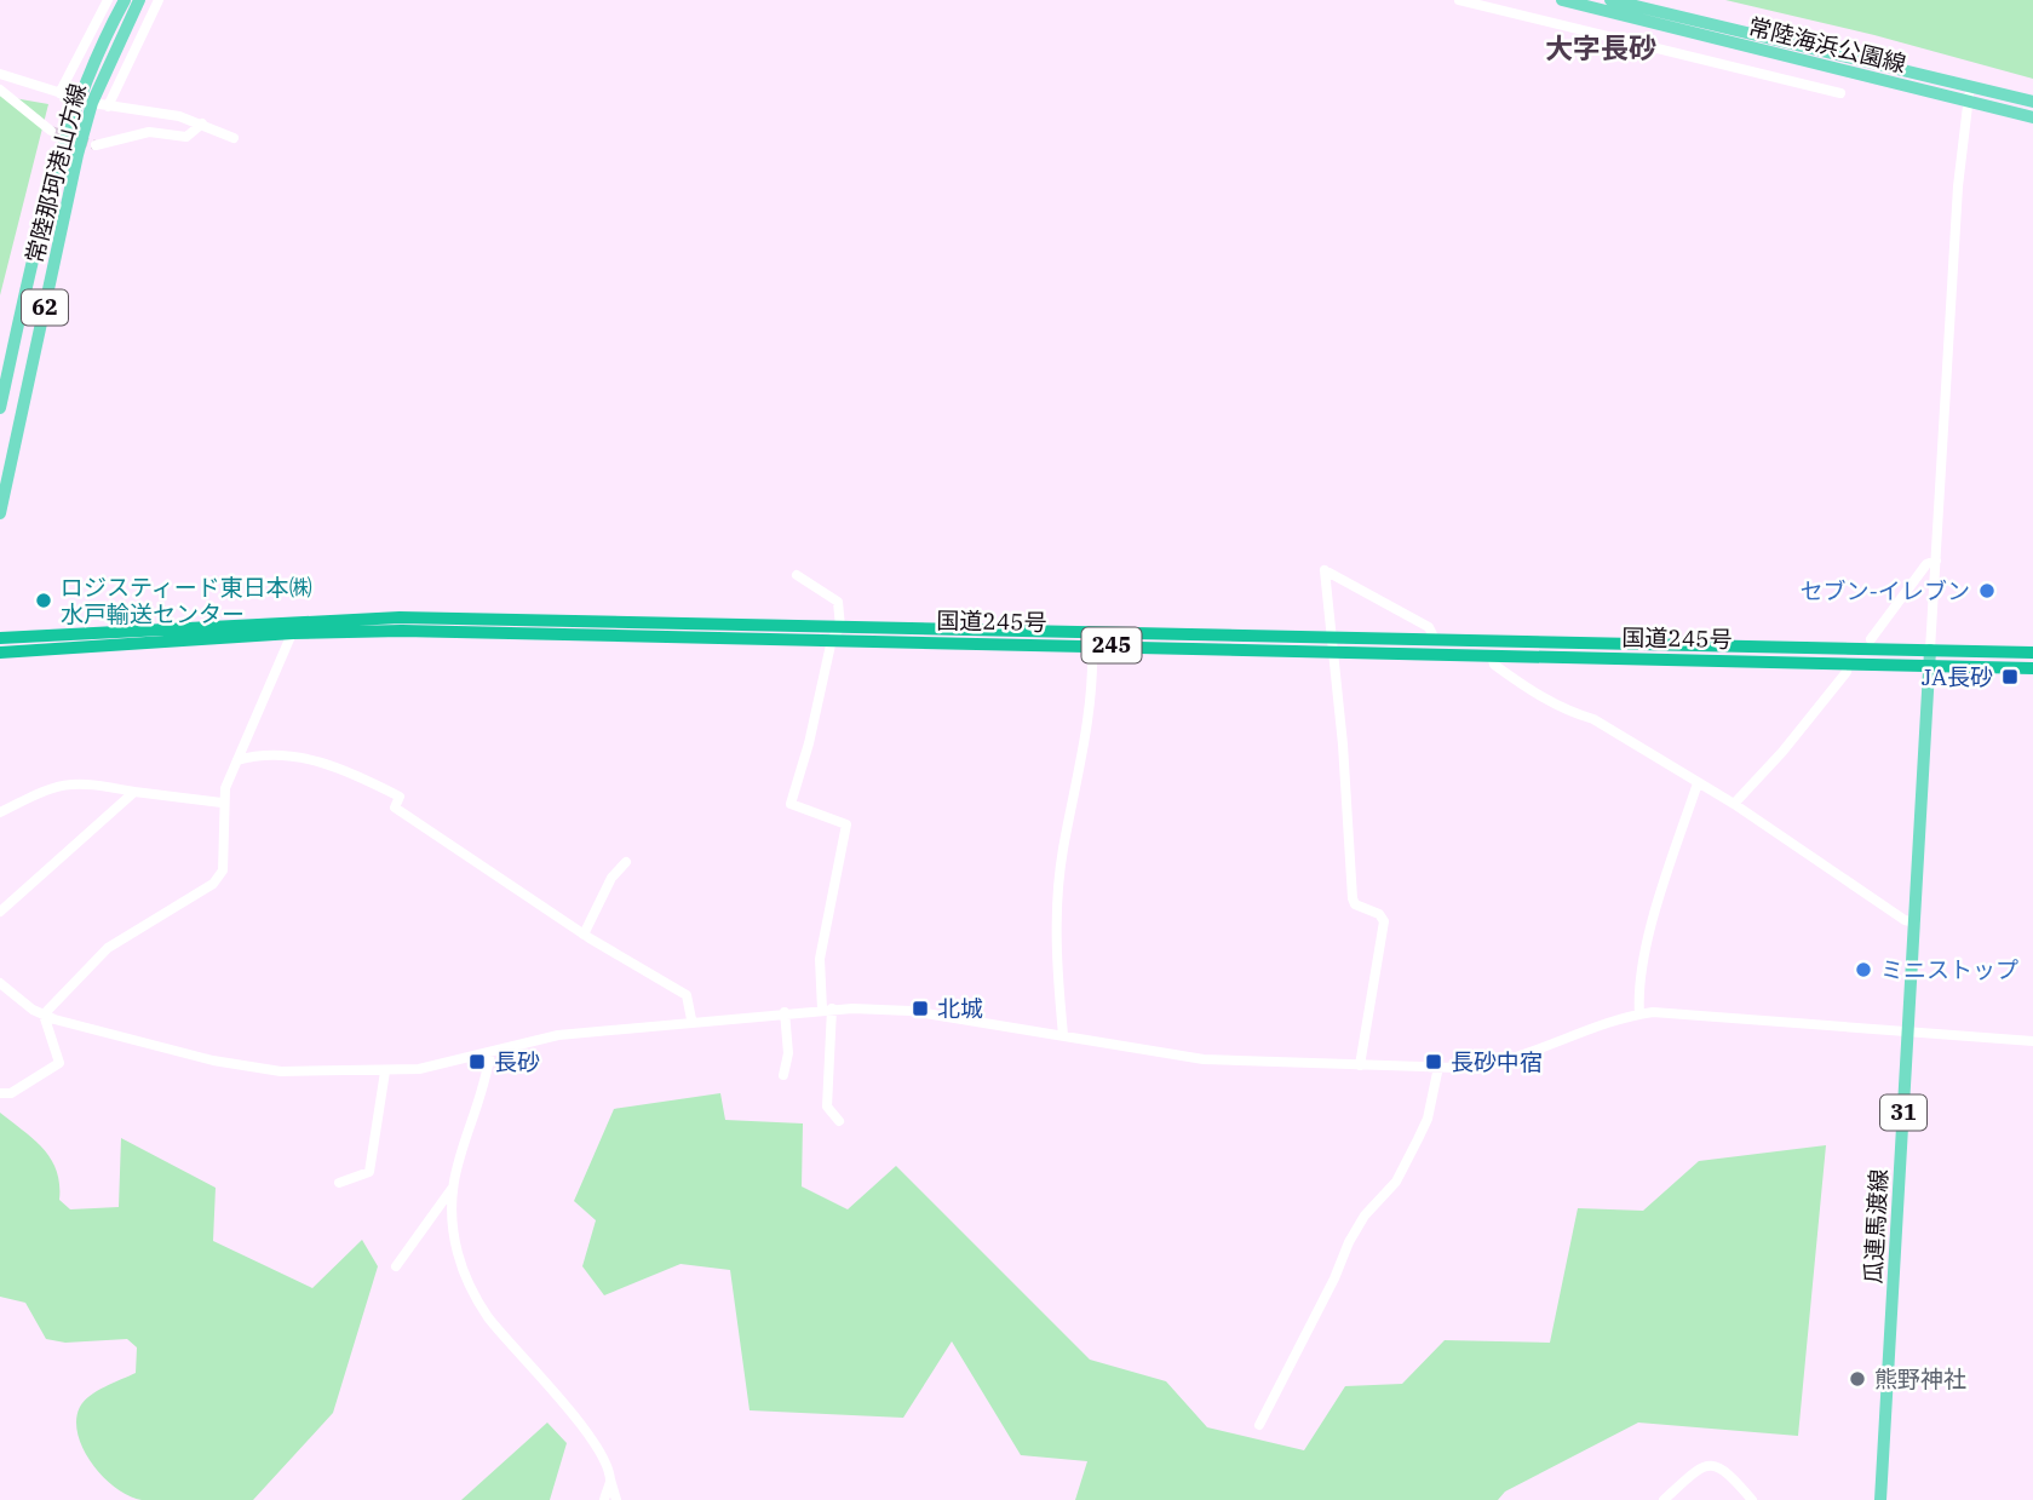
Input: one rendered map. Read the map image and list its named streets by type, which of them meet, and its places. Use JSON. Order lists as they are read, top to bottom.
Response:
{
  "streets": {
    "highway": ["国道245号", "245"],
    "main road": [
      "常陸海浜公園線",
      "常陸那珂港山方線",
      "62",
      "31",
      "瓜連馬渡線"
    ]
  },
  "crossings": [
    ["国道245号", "瓜連馬渡線"]
  ],
  "districts": ["大字長砂"],
  "places": {
    "other": [
      "セブン-イレブン",
      "ロジスティード東日本㈱ 水戸輸送センター",
      "ミニストップ",
      "熊野神社"
    ],
    "transit": [
      "JA長砂",
      "北城",
      "長砂",
      "長砂中宿"
    ]
  }
}
